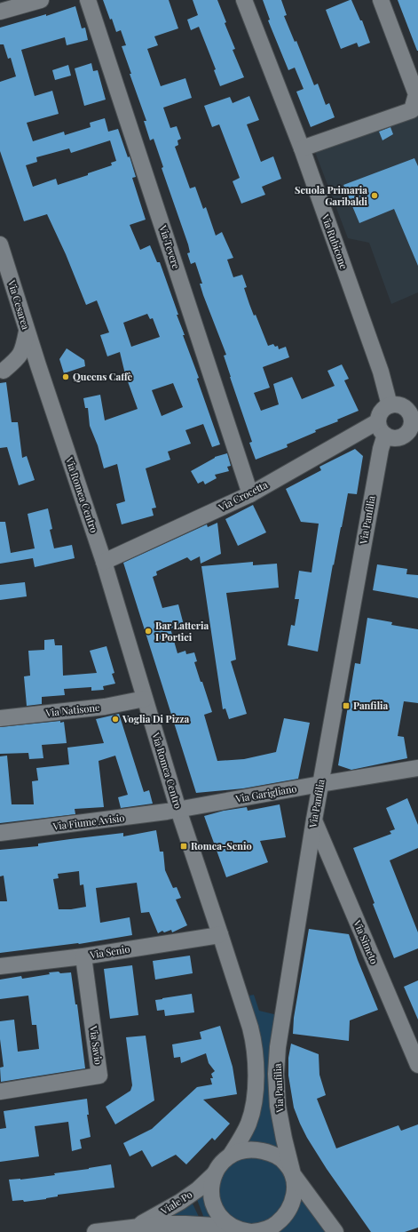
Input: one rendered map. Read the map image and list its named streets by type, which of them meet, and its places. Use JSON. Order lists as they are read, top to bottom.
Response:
{
  "streets": {
    "street": [
      "Via Rubicone",
      "Via Tevere",
      "Via Cesarea",
      "Via Romea Centro",
      "Via Crocetta",
      "Via Panfilia",
      "Via Natisone",
      "Via Garigliano",
      "Via Fiume Avisio",
      "Via Simeto",
      "Via Senio",
      "Via Savio",
      "Viale Po"
    ]
  },
  "crossings": [
    ["Via Rubicone", "Via Crocetta"],
    ["Via Rubicone", "Via Panfilia"],
    ["Via Tevere", "Via Crocetta"],
    ["Via Cesarea", "Via Romea Centro"],
    ["Via Romea Centro", "Via Crocetta"],
    ["Via Romea Centro", "Via Panfilia"],
    ["Via Romea Centro", "Via Natisone"],
    ["Via Romea Centro", "Via Garigliano"],
    ["Via Romea Centro", "Via Fiume Avisio"],
    ["Via Romea Centro", "Via Senio"],
    ["Via Romea Centro", "Viale Po"],
    ["Via Crocetta", "Via Panfilia"],
    ["Via Panfilia", "Via Garigliano"],
    ["Via Panfilia", "Via Simeto"],
    ["Via Panfilia", "Viale Po"],
    ["Via Garigliano", "Via Fiume Avisio"],
    ["Via Senio", "Via Savio"]
  ],
  "places": {
    "other": [
      "Scuola Primaria Garibaldi",
      "Queens Caffè",
      "Bar Latteria I Portici",
      "Voglia Di Pizza"
    ],
    "transit": ["Panfilia", "Romea-Senio"]
  }
}
